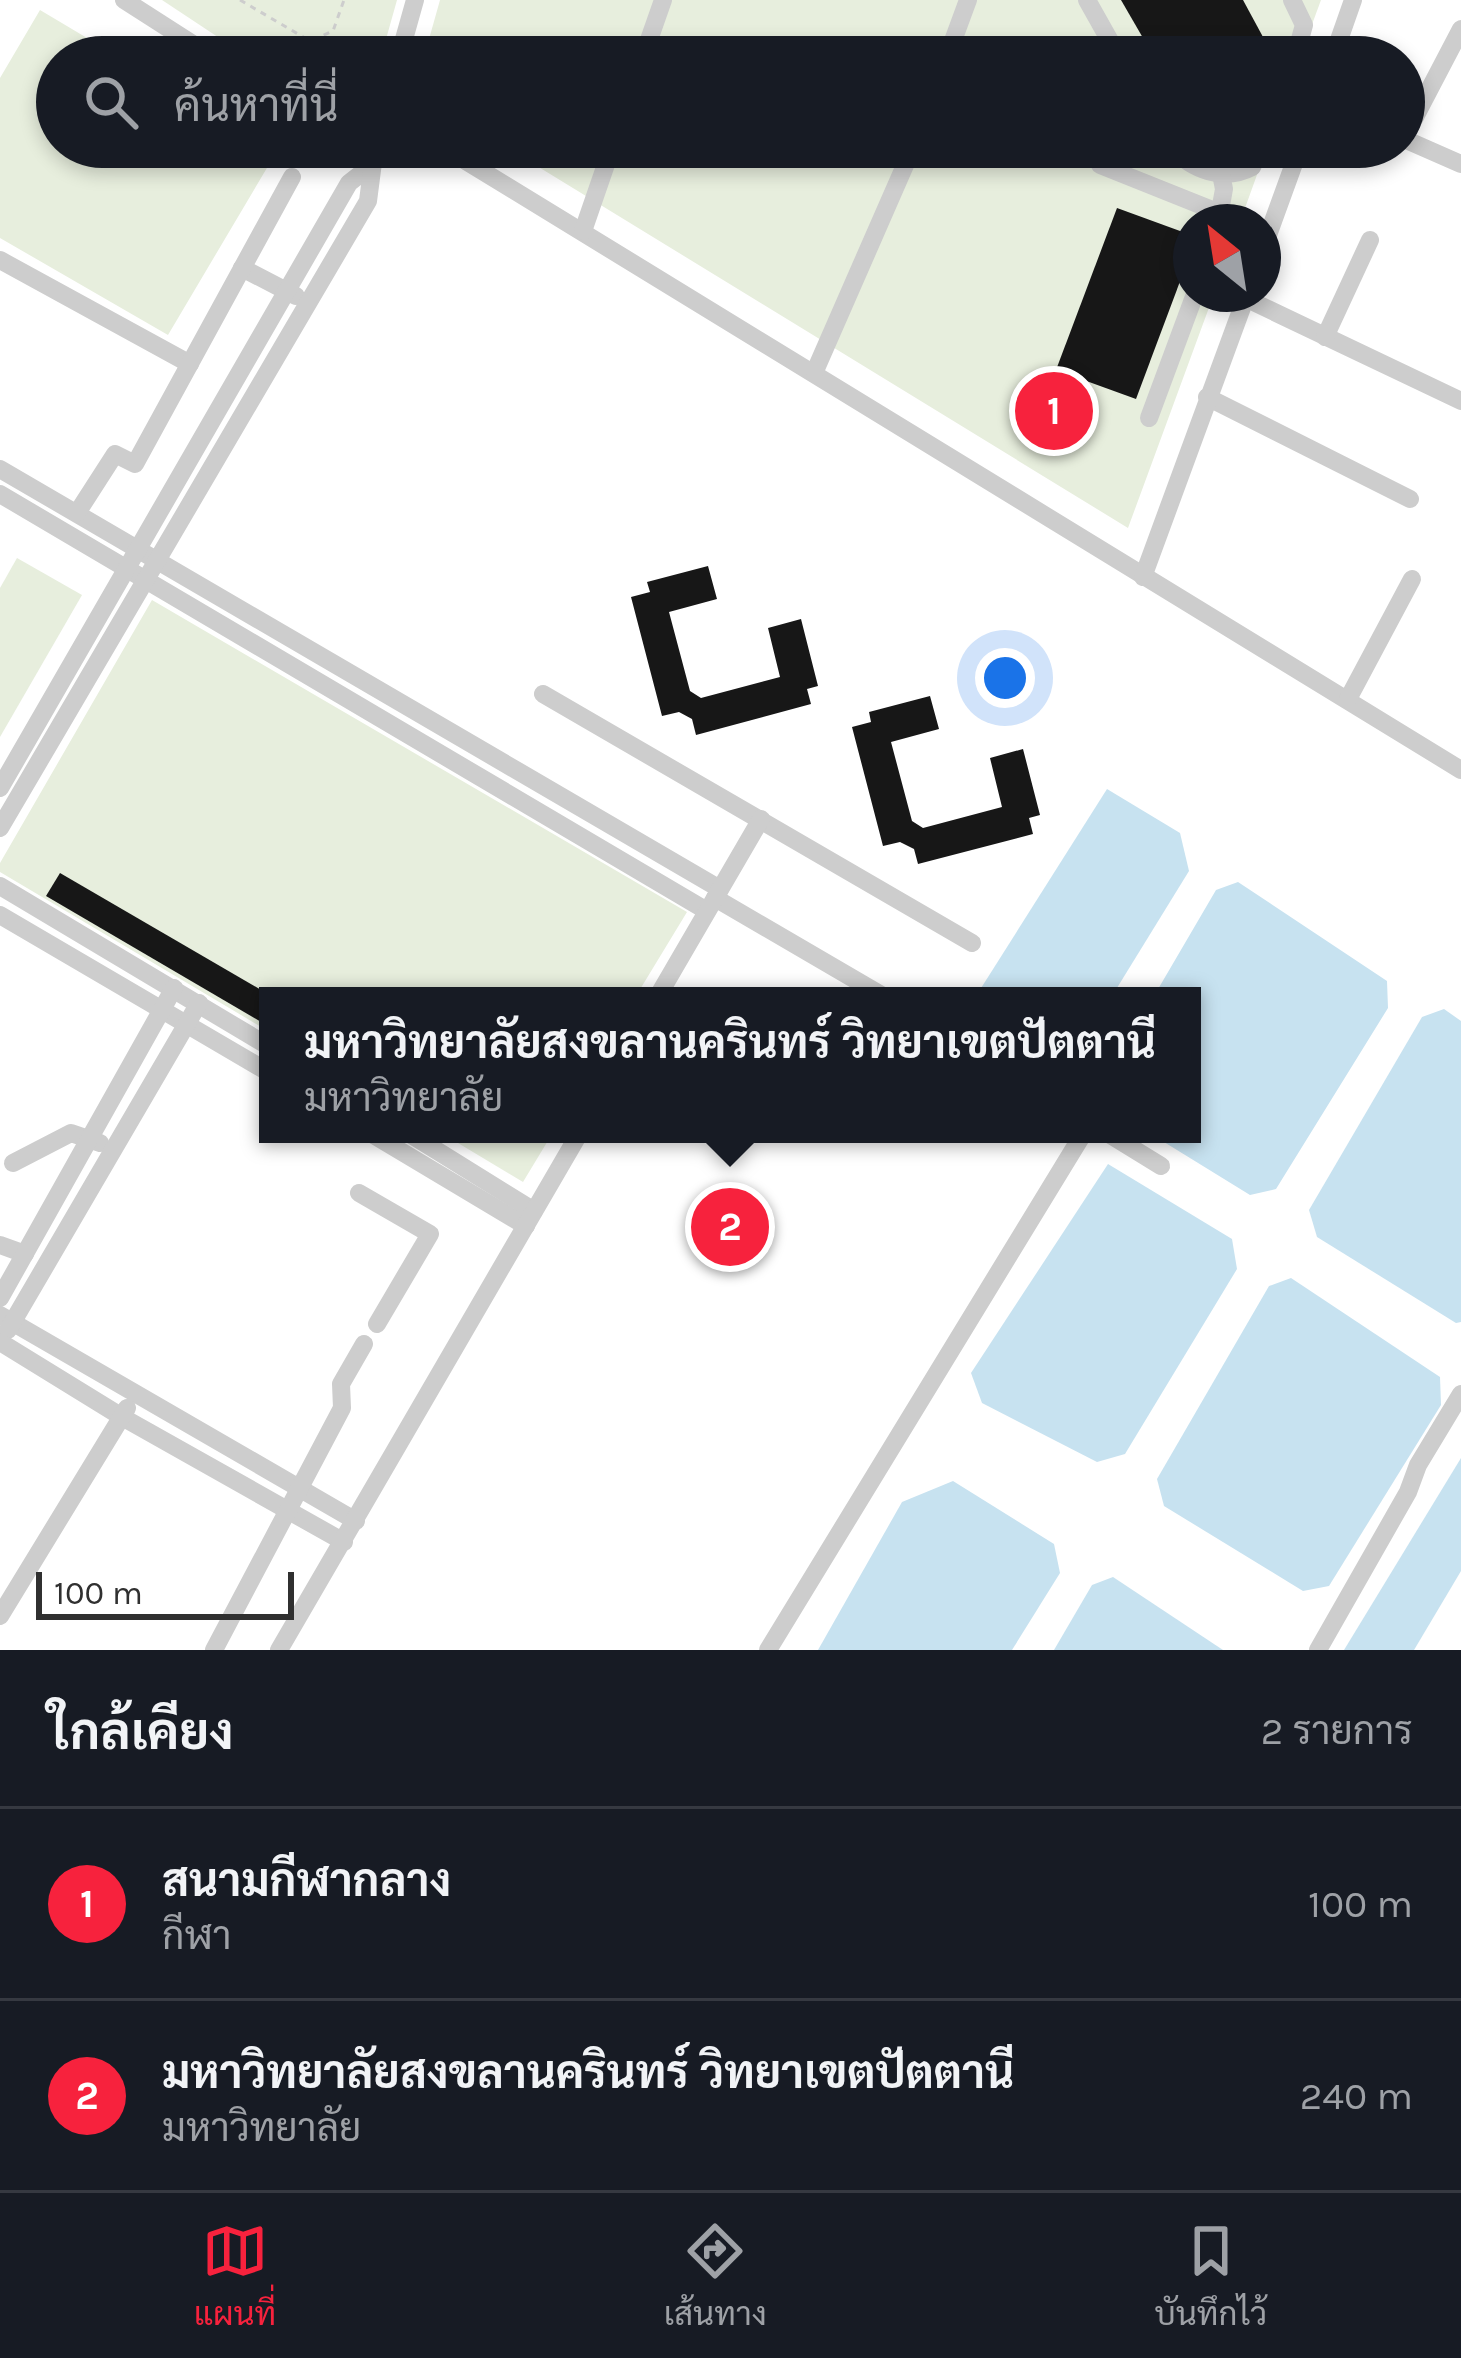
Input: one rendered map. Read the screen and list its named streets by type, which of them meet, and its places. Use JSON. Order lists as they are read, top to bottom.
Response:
{
  "scale_bar": "100 m",
  "north": "top left",
  "page": {
    "search": "ค้นหาที่นี่",
    "pins": ["1", "2"],
    "popup": ["มหาวิทยาลัยสงขลานครินทร์ วิทยาเขตปัตตานี", "มหาวิทยาลัย"],
    "scale": "100 m",
    "heading": ["ใกล้เคียง", "2 รายการ"],
    "list": [
      {
        "mark": "1",
        "name": "สนามกีฬากลาง",
        "note": "กีฬา",
        "value": "100 m"
      },
      {
        "mark": "2",
        "name": "มหาวิทยาลัยสงขลานครินทร์ วิทยาเขตปัตตานี",
        "note": "มหาวิทยาลัย",
        "value": "240 m"
      }
    ],
    "nav": ["แผนที่", "เส้นทาง", "บันทึกไว้"]
  }
}
